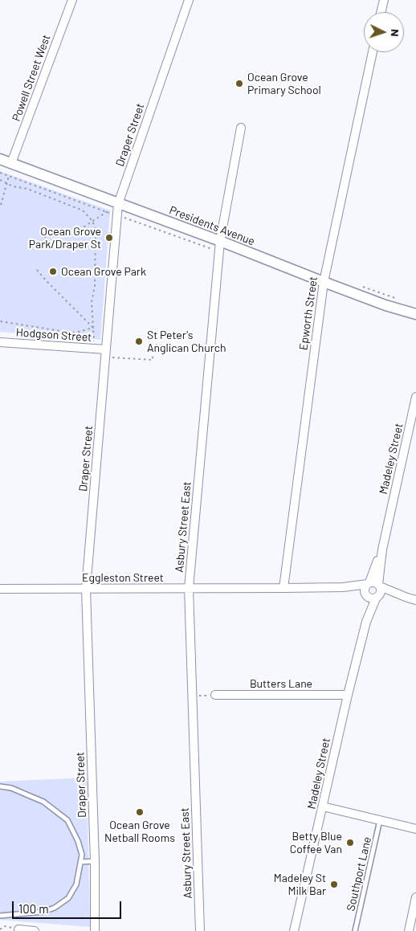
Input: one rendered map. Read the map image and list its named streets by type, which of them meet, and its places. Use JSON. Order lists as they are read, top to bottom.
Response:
{
  "streets": {
    "street": [
      "Powell Street West",
      "Draper Street",
      "Presidents Avenue",
      "Epworth Street",
      "Hodgson Street",
      "Madeley Street",
      "Asbury Street East",
      "Eggleston Street",
      "Butters Lane"
    ],
    "lane": ["Southport Lane"]
  },
  "crossings": [
    ["Powell Street West", "Presidents Avenue"],
    ["Draper Street", "Presidents Avenue"],
    ["Draper Street", "Hodgson Street"],
    ["Draper Street", "Eggleston Street"],
    ["Presidents Avenue", "Epworth Street"],
    ["Presidents Avenue", "Asbury Street East"],
    ["Epworth Street", "Eggleston Street"],
    ["Madeley Street", "Eggleston Street"],
    ["Madeley Street", "Butters Lane"],
    ["Asbury Street East", "Eggleston Street"]
  ],
  "places": [
    "Ocean Grove Primary School",
    "Ocean Grove Park/Draper St",
    "Ocean Grove Park",
    "St Peter's Anglican Church",
    "Ocean Grove Netball Rooms",
    "Betty Blue Coffee Van",
    "Madeley St Milk Bar"
  ],
  "scale_bar": "100 m",
  "north": "right"
}
